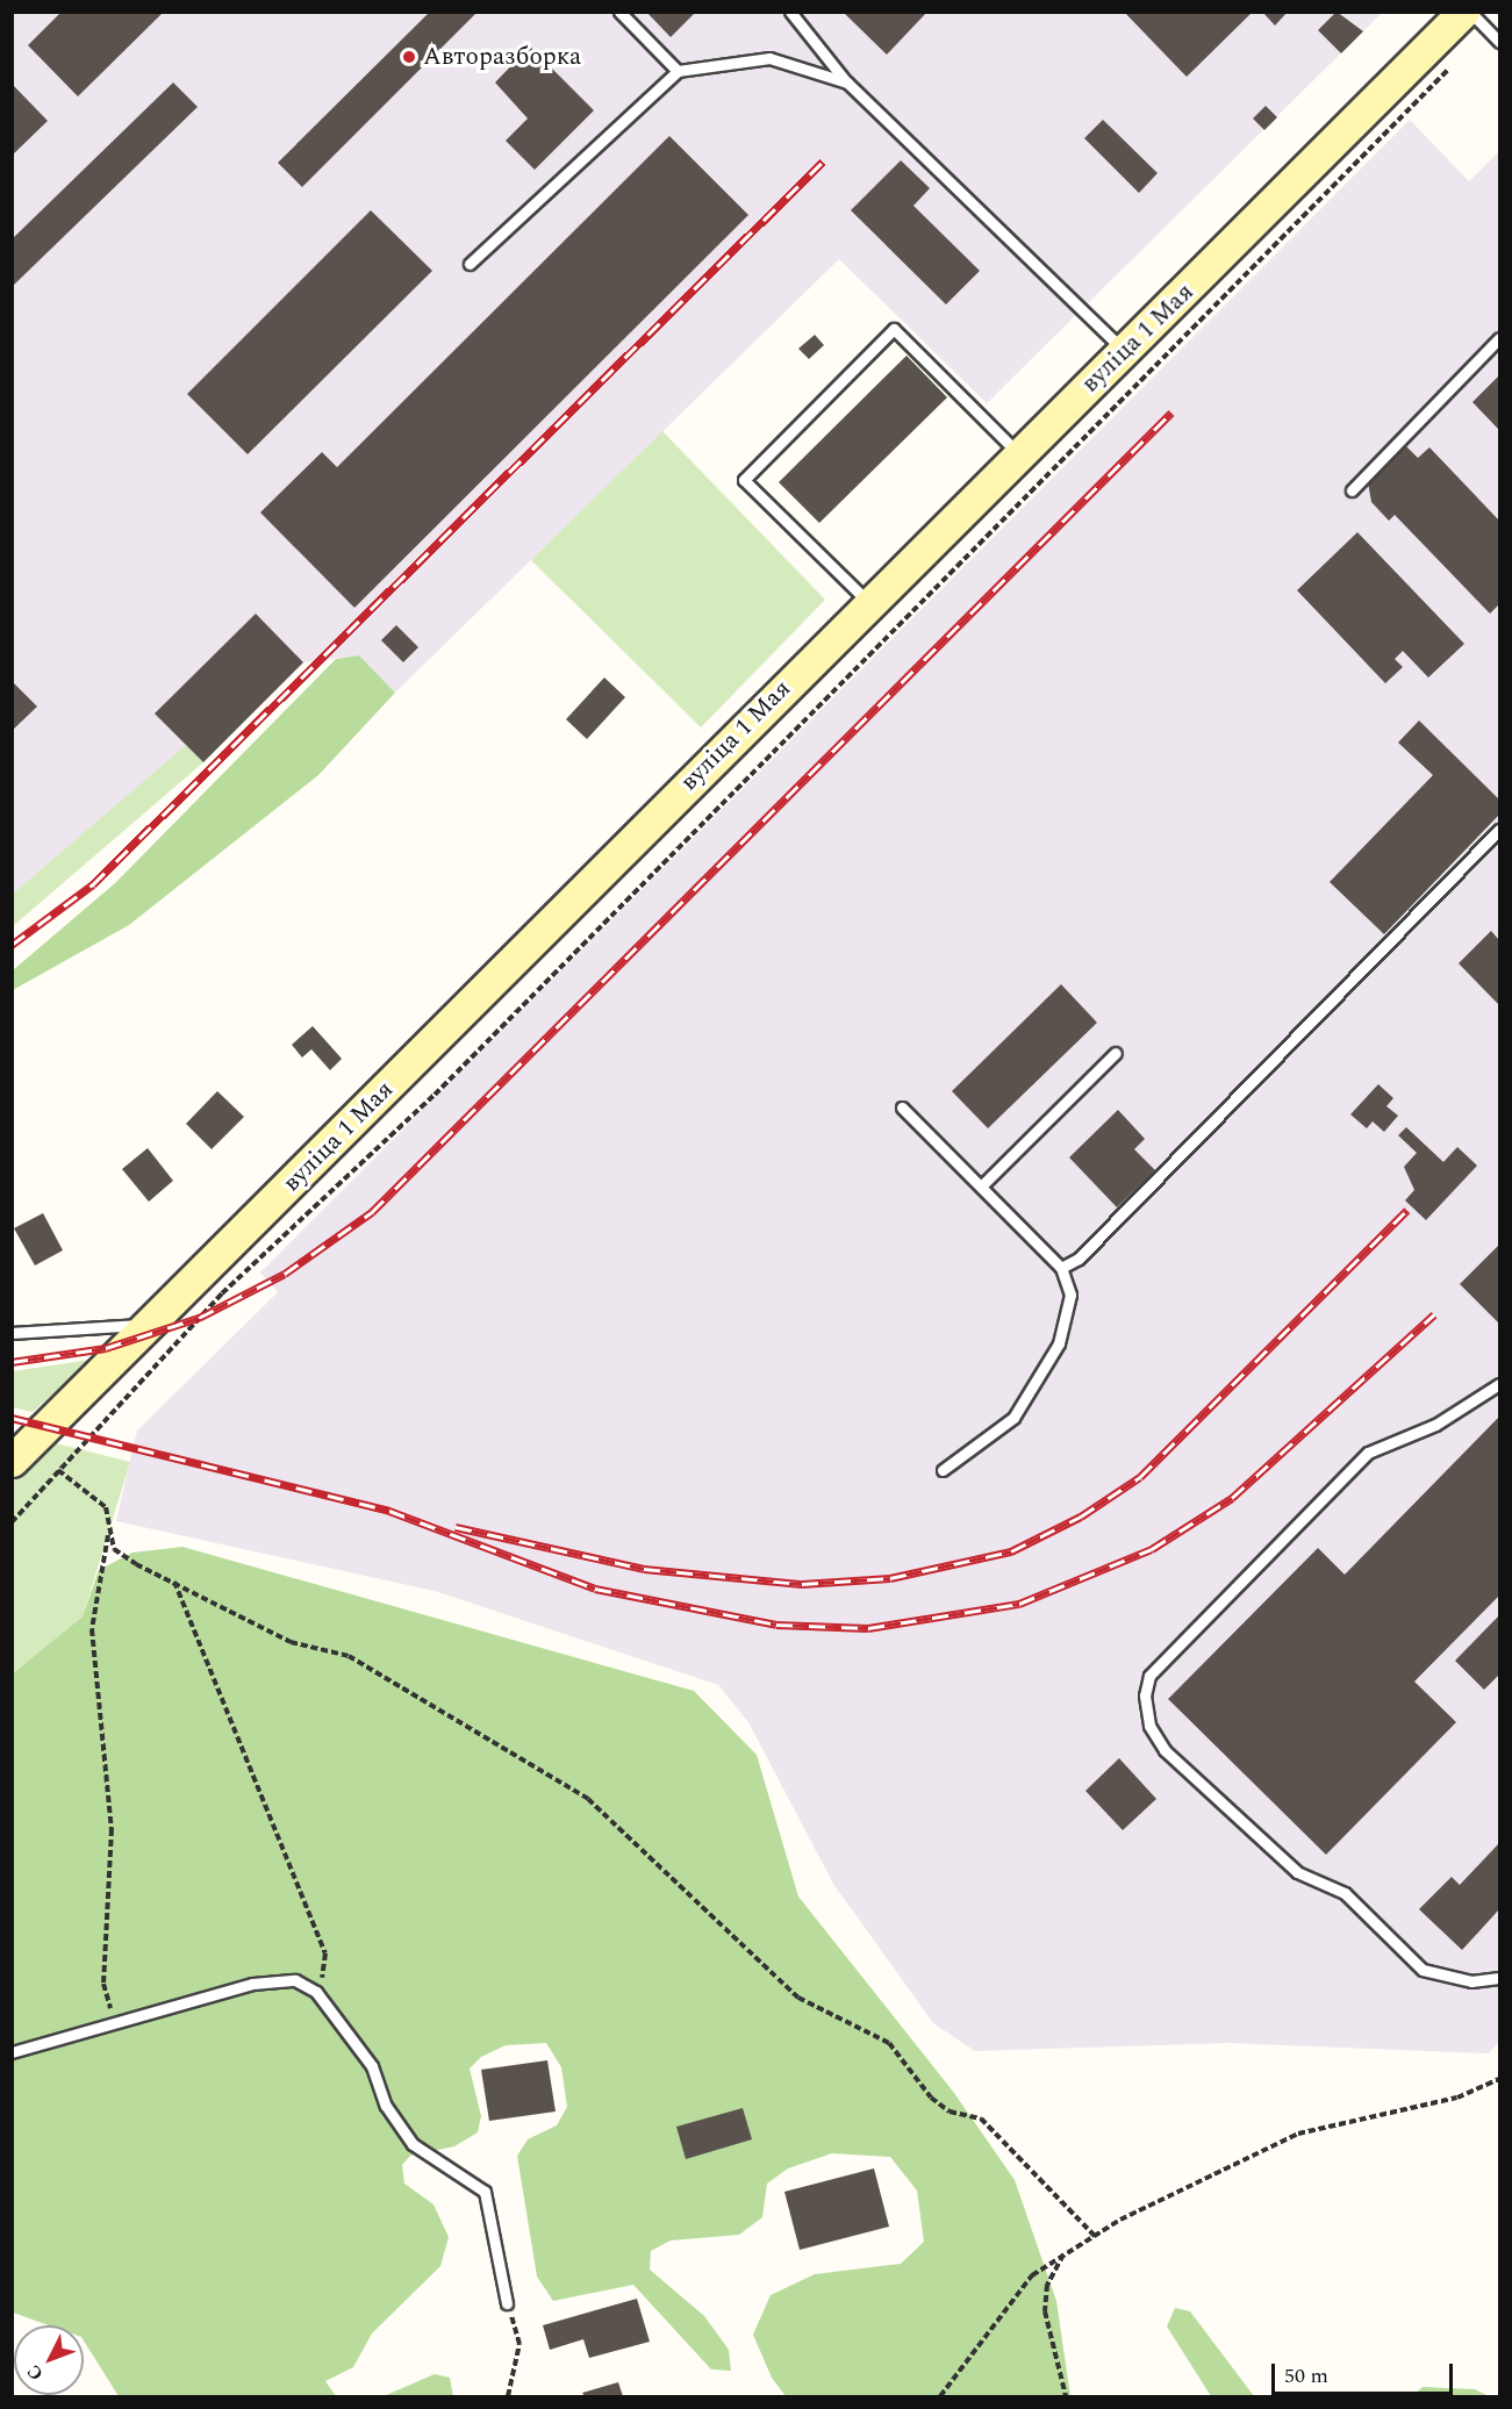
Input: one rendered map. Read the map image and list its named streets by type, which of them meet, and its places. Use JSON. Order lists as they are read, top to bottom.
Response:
{
  "streets": {
    "street": ["вуліца 1 Мая"]
  },
  "places": ["Авторазборка"],
  "scale_bar": "50 m",
  "north": "bottom left"
}
